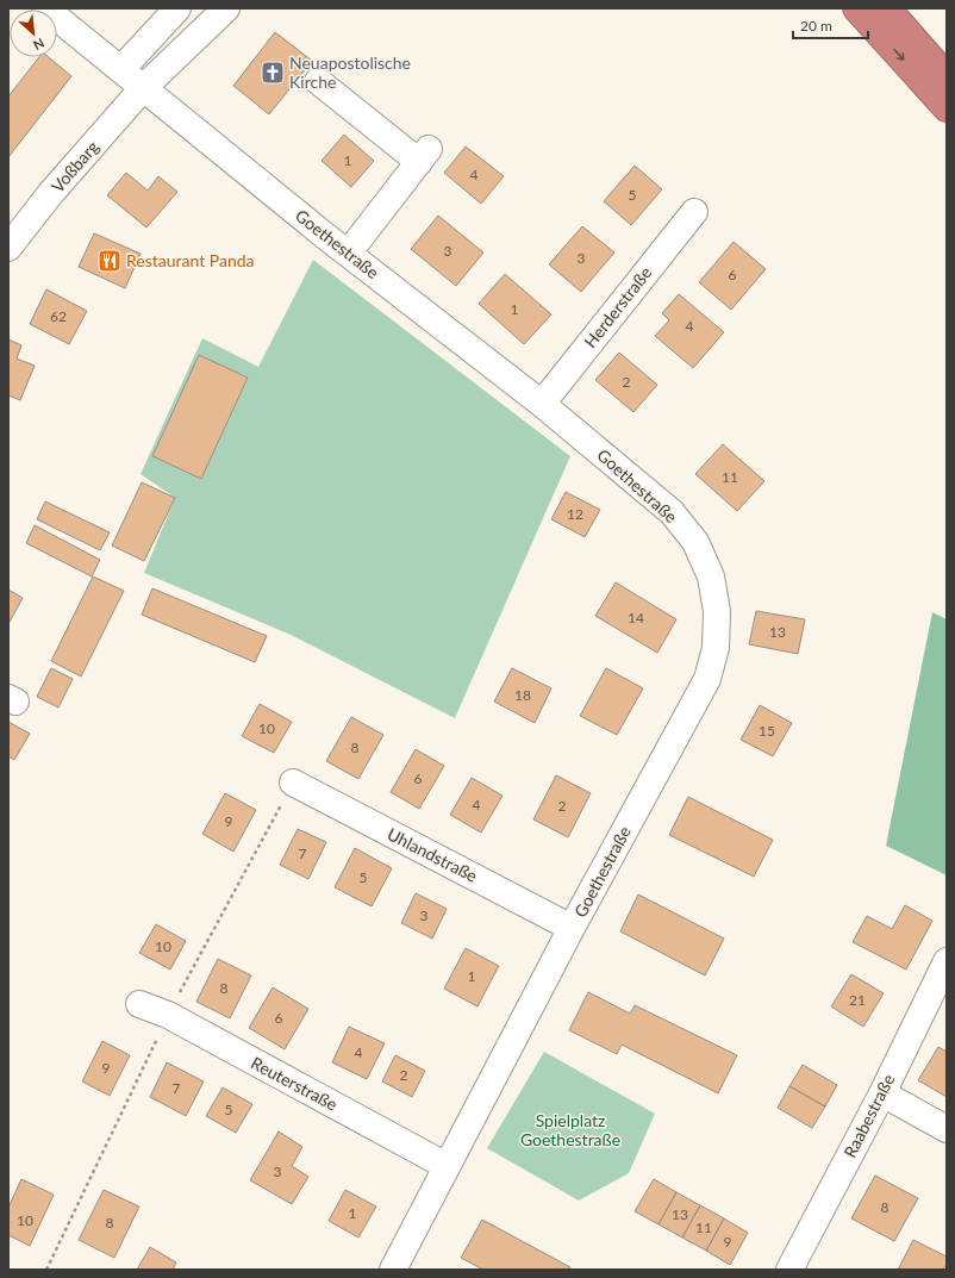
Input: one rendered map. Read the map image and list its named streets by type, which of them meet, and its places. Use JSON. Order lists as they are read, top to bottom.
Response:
{
  "streets": {
    "street": [
      "Voßbarg",
      "Goethestraße",
      "Herderstraße",
      "Uhlandstraße",
      "Reuterstraße",
      "Raabestraße"
    ]
  },
  "crossings": [
    ["Voßbarg", "Goethestraße"],
    ["Goethestraße", "Herderstraße"],
    ["Goethestraße", "Uhlandstraße"],
    ["Goethestraße", "Reuterstraße"]
  ],
  "parks": ["Spielplatz Goethestraße"],
  "places": {
    "church": ["Neuapostolische Kirche"],
    "restaurant": ["Restaurant Panda"]
  },
  "house_numbers": [
    "1",
    "4",
    "5",
    "3",
    "3",
    "6",
    "1",
    "62",
    "4",
    "2",
    "11",
    "12",
    "14",
    "13",
    "18",
    "10",
    "15",
    "8",
    "6",
    "4",
    "2",
    "9",
    "7",
    "5",
    "3",
    "10",
    "1",
    "8",
    "21",
    "6",
    "4",
    "9",
    "2",
    "7",
    "5",
    "3",
    "8",
    "1",
    "13",
    "10",
    "8",
    "11",
    "9"
  ],
  "scale_bar": "20 m",
  "north": "bottom right"
}
